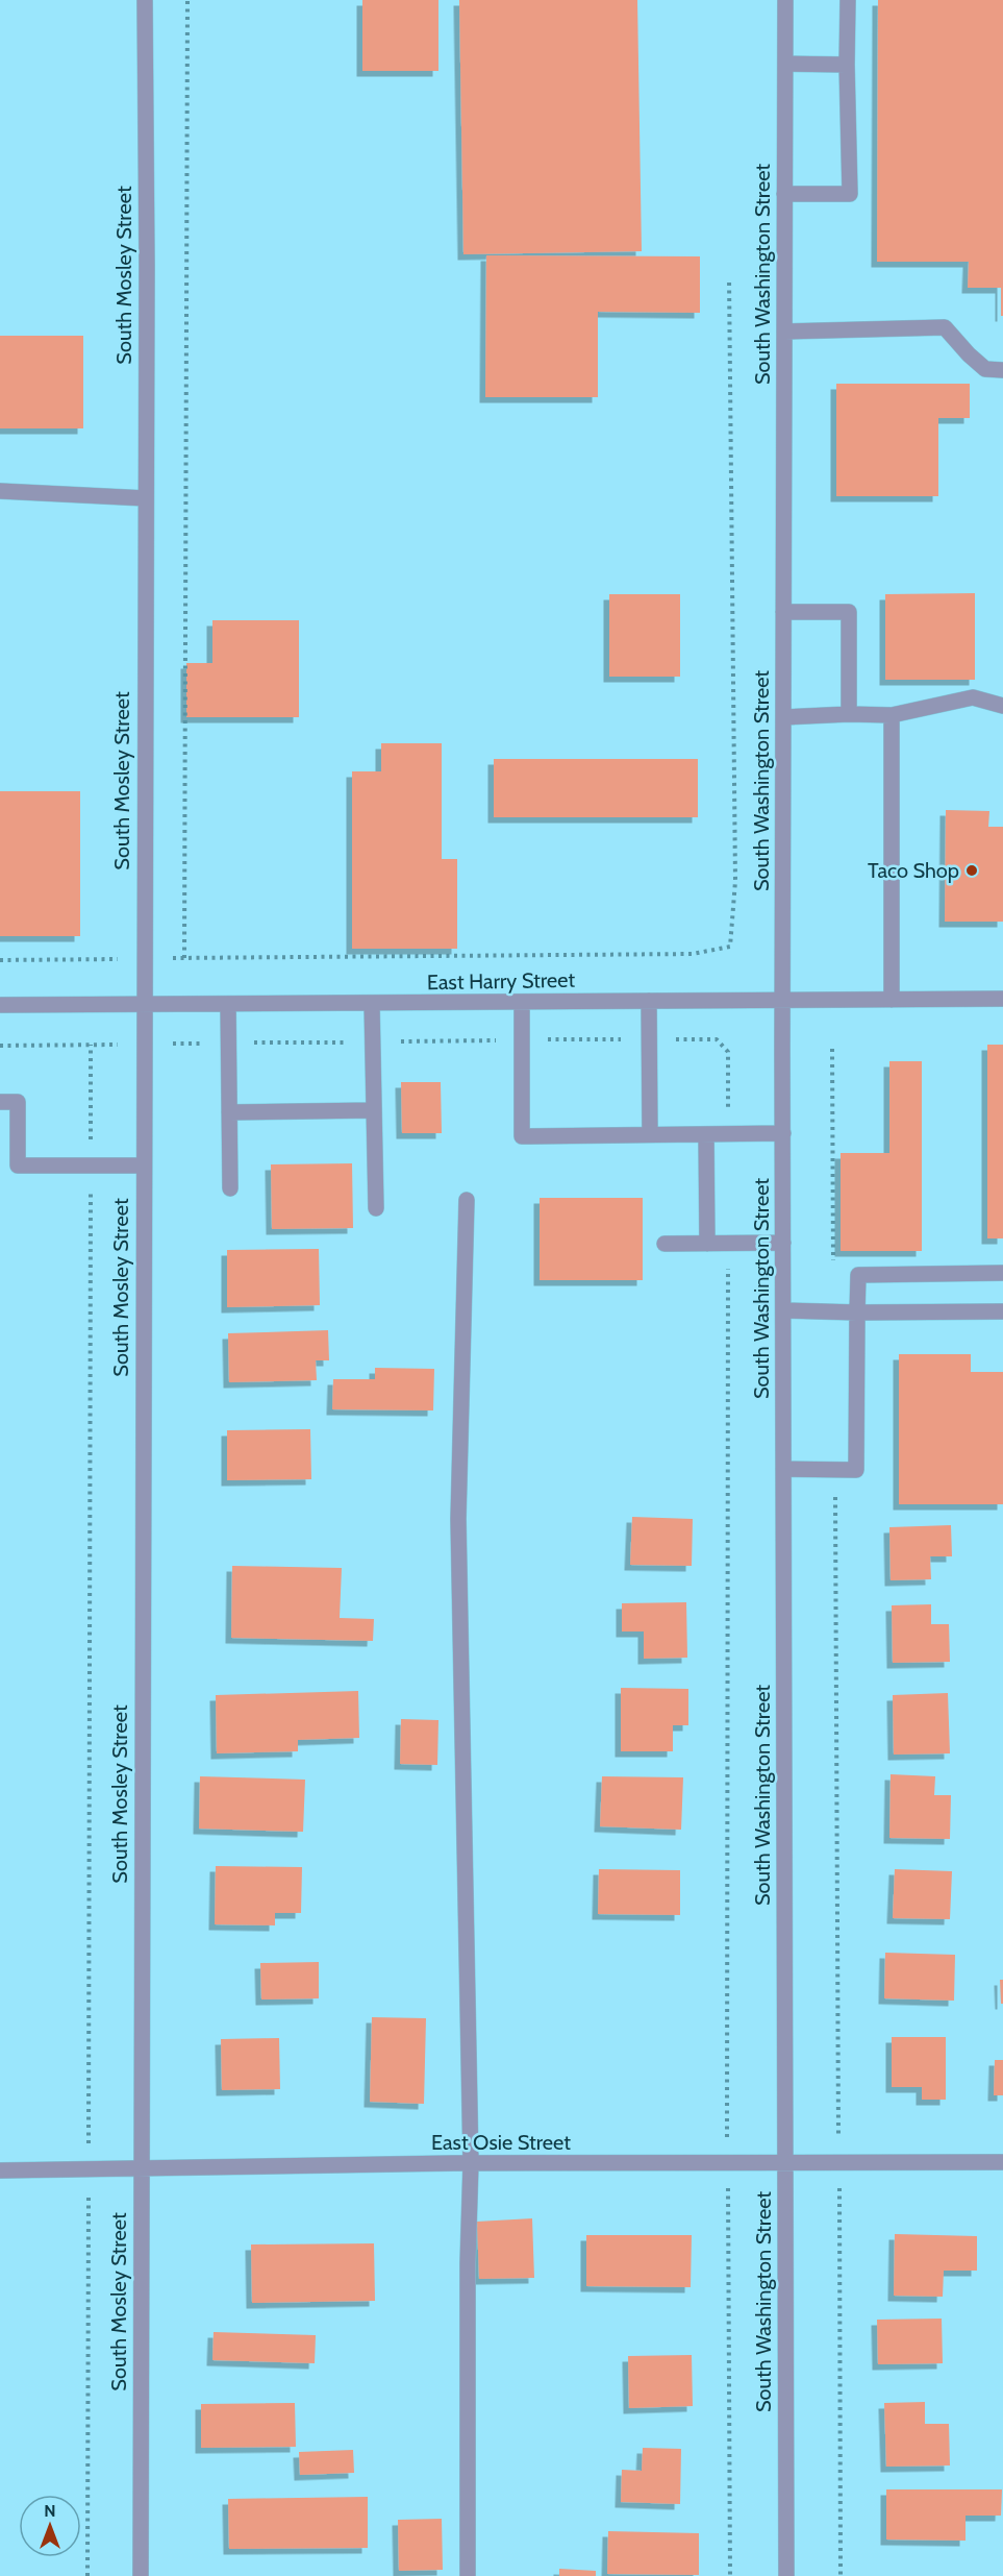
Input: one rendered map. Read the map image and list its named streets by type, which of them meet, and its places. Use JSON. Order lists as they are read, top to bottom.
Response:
{
  "streets": {
    "street": [
      "South Washington Street",
      "South Mosley Street",
      "East Harry Street",
      "East Osie Street"
    ]
  },
  "crossings": [
    ["South Washington Street", "East Harry Street"],
    ["South Washington Street", "East Osie Street"],
    ["South Mosley Street", "East Harry Street"],
    ["South Mosley Street", "East Osie Street"]
  ],
  "places": ["Taco Shop"],
  "north": "top"
}
